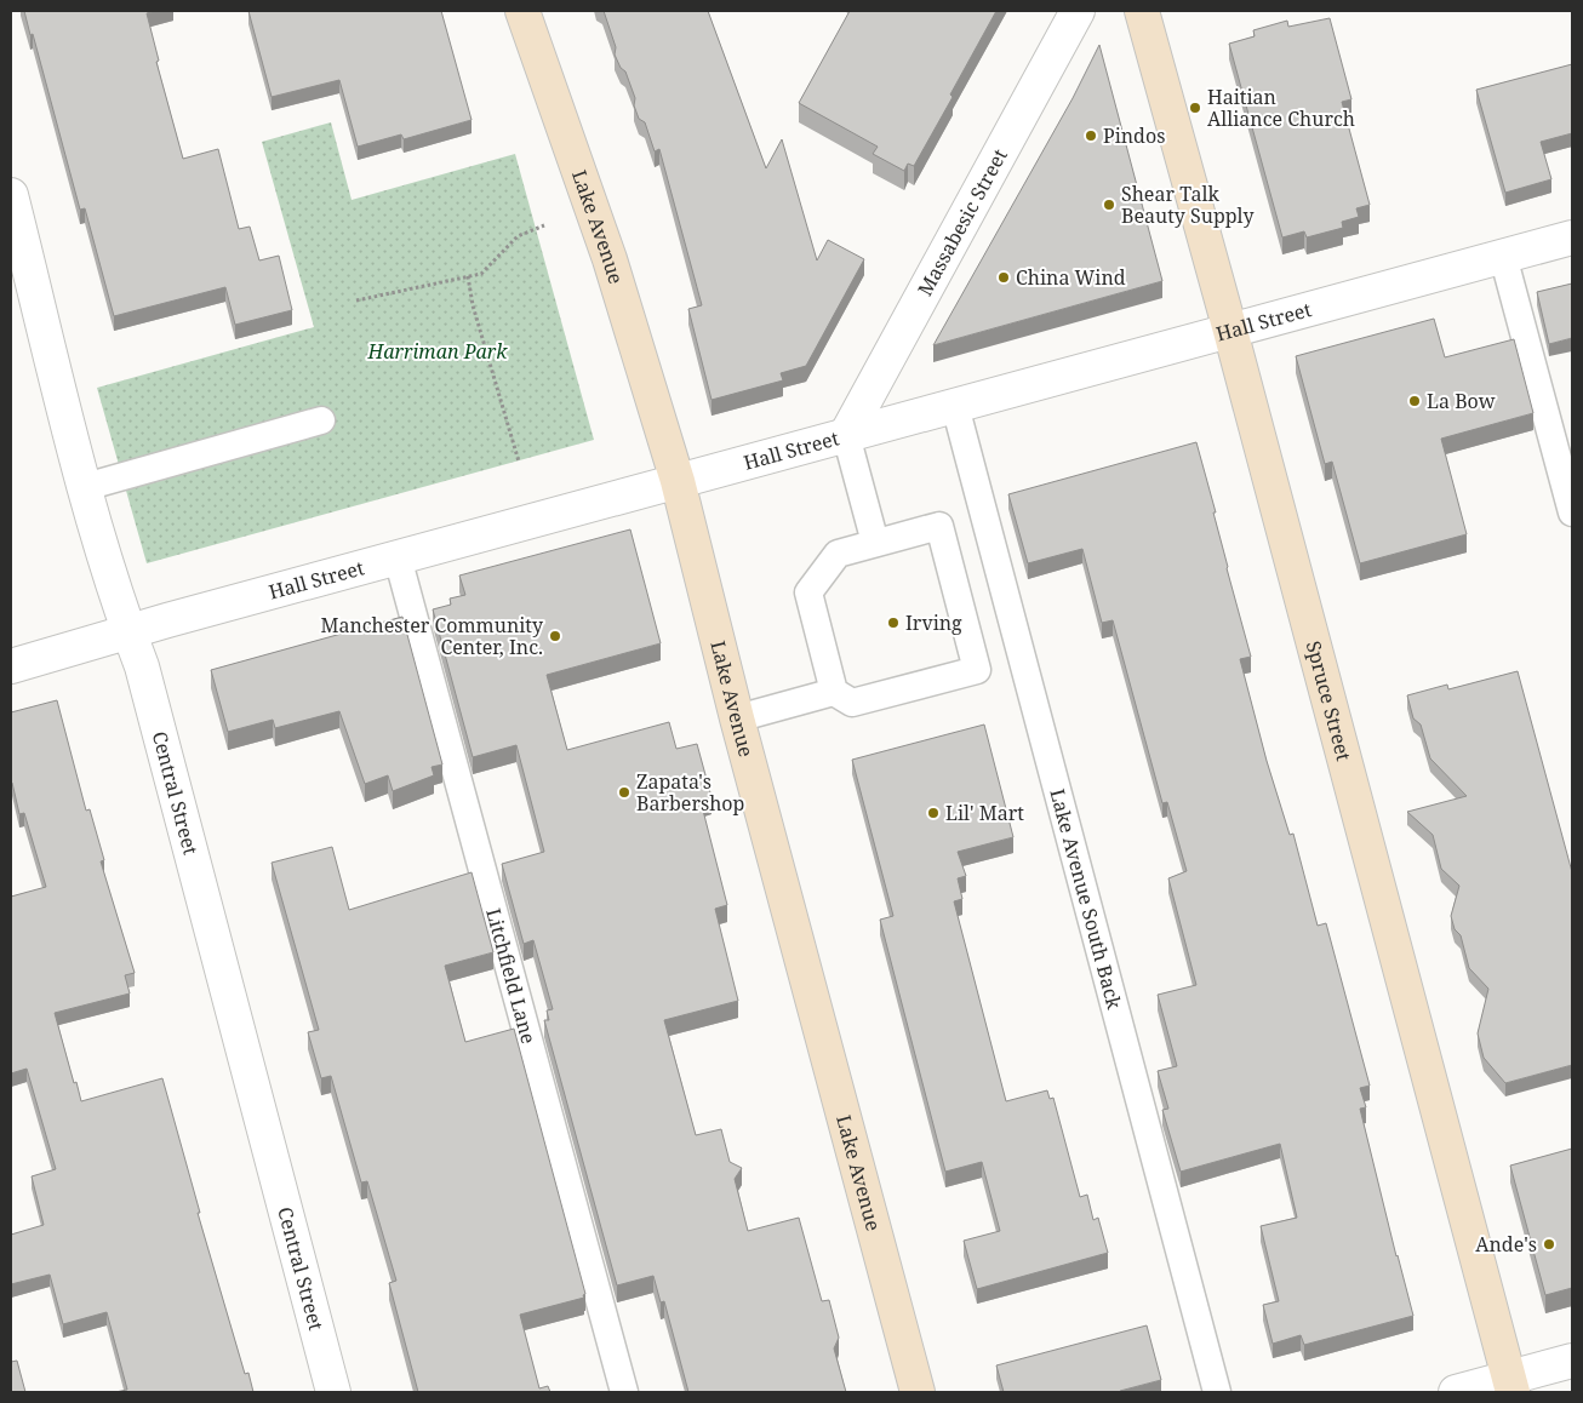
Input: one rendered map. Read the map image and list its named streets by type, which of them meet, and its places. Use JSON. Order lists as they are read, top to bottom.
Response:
{
  "streets": {
    "street": [
      "Massabesic Street",
      "Lake Avenue",
      "Hall Street",
      "Spruce Street",
      "Central Street"
    ],
    "lane": ["Lake Avenue South Back", "Litchfield Lane"]
  },
  "crossings": [
    ["Massabesic Street", "Hall Street"],
    ["Lake Avenue", "Hall Street"],
    ["Hall Street", "Spruce Street"],
    ["Hall Street", "Central Street"],
    ["Hall Street", "Lake Avenue South Back"],
    ["Hall Street", "Litchfield Lane"]
  ],
  "parks": ["Harriman Park"],
  "places": [
    "Haitian Alliance Church",
    "Pindos",
    "Shear Talk Beauty Supply",
    "China Wind",
    "La Bow",
    "Irving",
    "Manchester Community Center, Inc.",
    "Zapata's Barbershop",
    "Lil' Mart",
    "Ande's"
  ]
}
